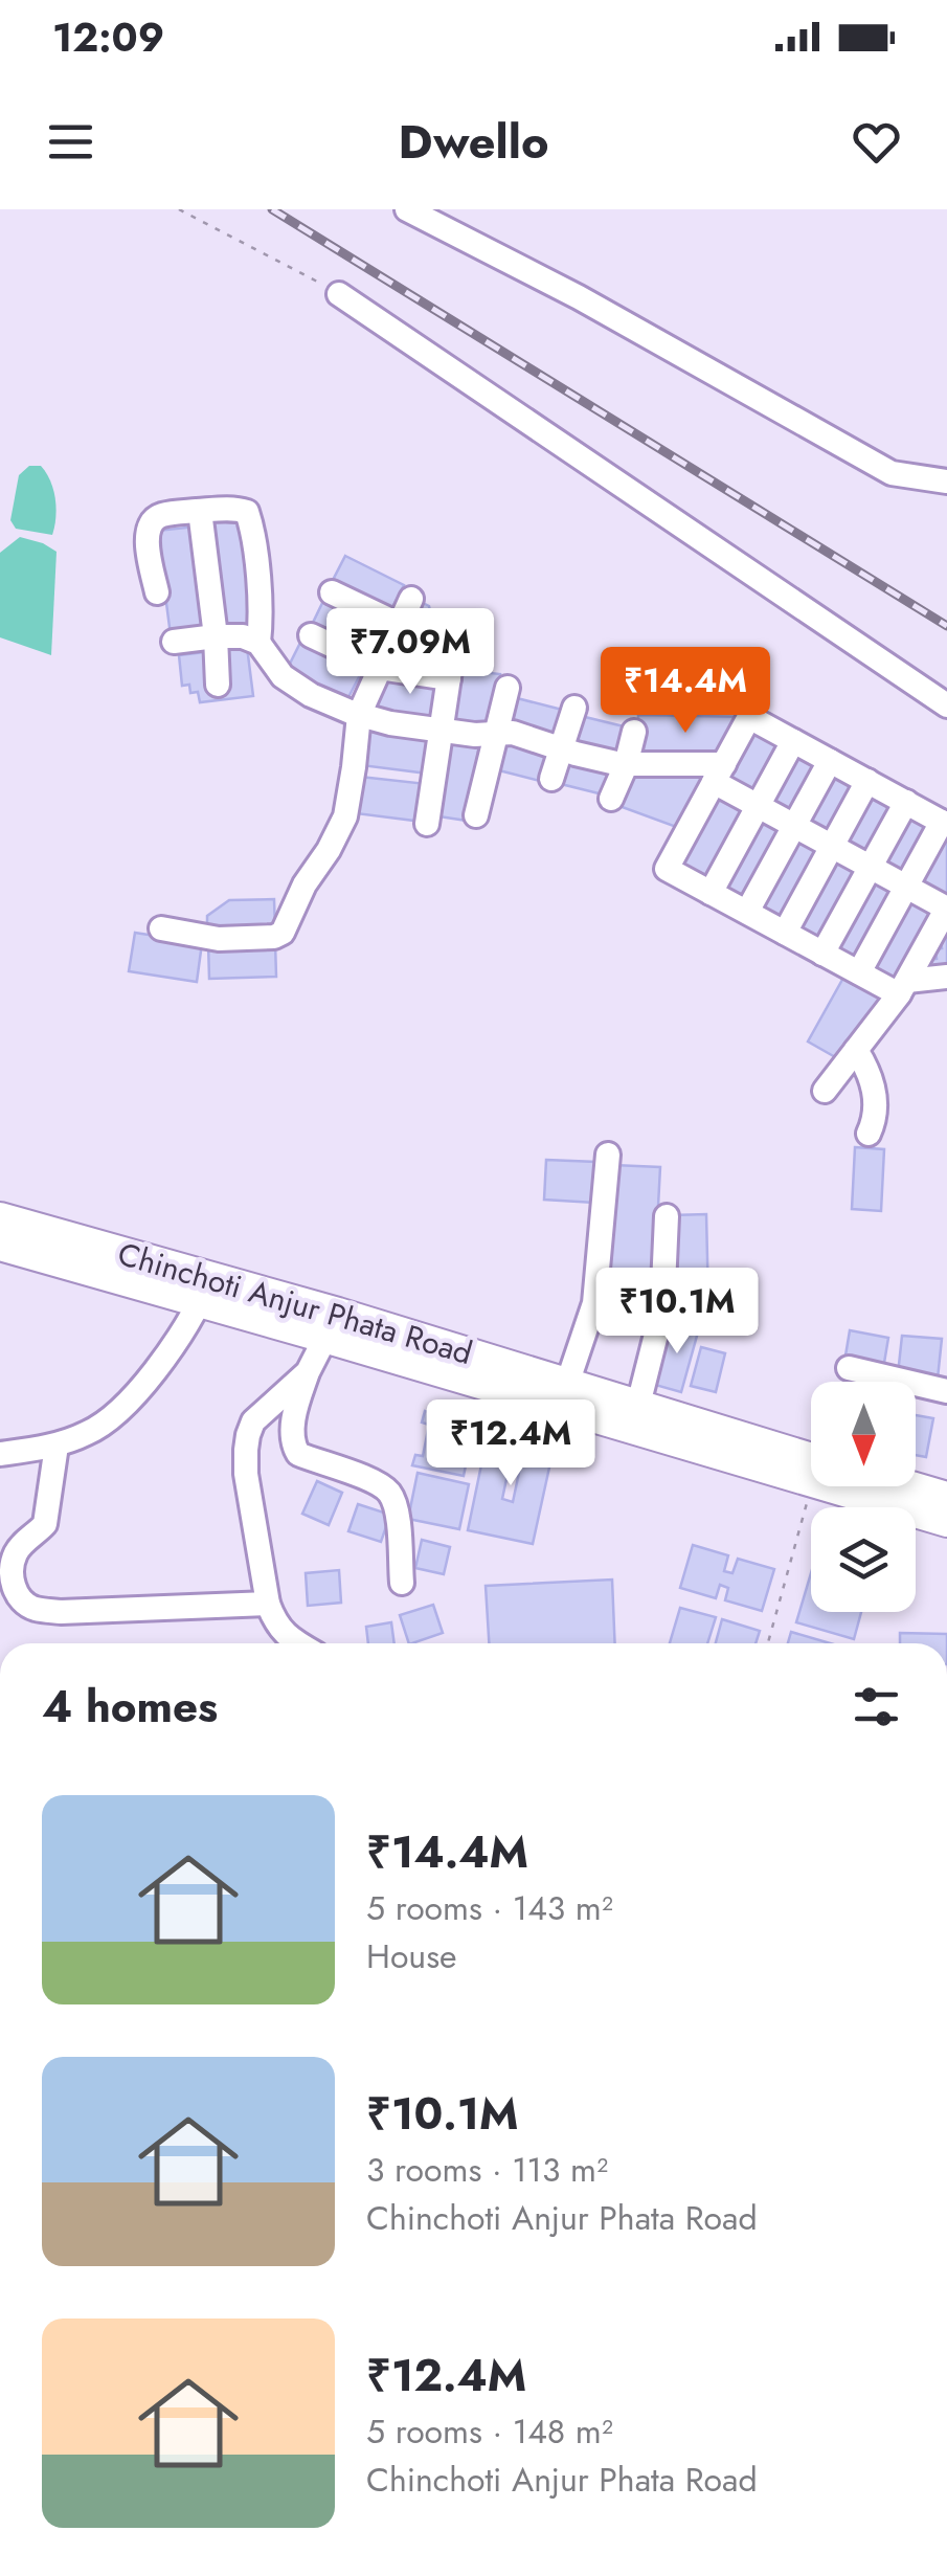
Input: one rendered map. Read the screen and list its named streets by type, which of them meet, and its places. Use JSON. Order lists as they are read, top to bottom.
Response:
{
  "streets": {
    "main road": ["Chinchoti Anjur Phata Road"]
  },
  "north": "bottom",
  "page": {
    "status": "12:09",
    "header": "Dwello",
    "price": [
      "₹7.09M",
      "₹14.4M",
      "₹10.1M",
      "₹12.4M"
    ],
    "heading": "4 homes",
    "list": [
      {
        "name": "₹14.4M",
        "note": "5 rooms · 143 m² · House"
      },
      {
        "name": "₹10.1M",
        "note": "3 rooms · 113 m² · Chinchoti Anjur Phata Road"
      },
      {
        "name": "₹12.4M",
        "note": "5 rooms · 148 m² · Chinchoti Anjur Phata Road"
      }
    ]
  }
}
